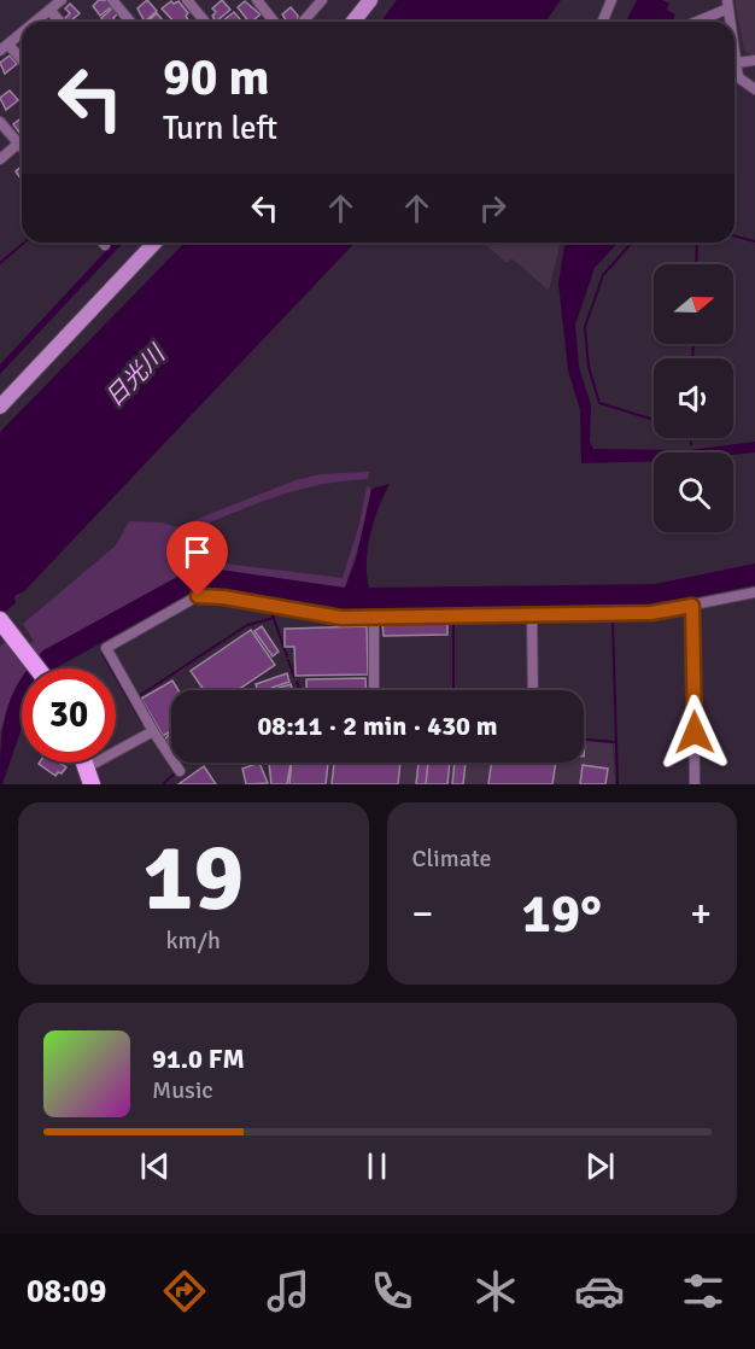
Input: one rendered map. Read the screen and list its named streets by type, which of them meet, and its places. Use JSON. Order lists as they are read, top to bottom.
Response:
{
  "water": ["日光川"],
  "north": "right",
  "page": {
    "turn": ["90 m", "Turn left"],
    "limit": "30",
    "trip": "08:11 · 2 min · 430 m",
    "tile": [
      ["19", "km/h"],
      "Climate"
    ],
    "heat": ["−", "19°", "+"],
    "song": ["91.0 FM", "Music"],
    "tabs": "08:09"
  }
}
